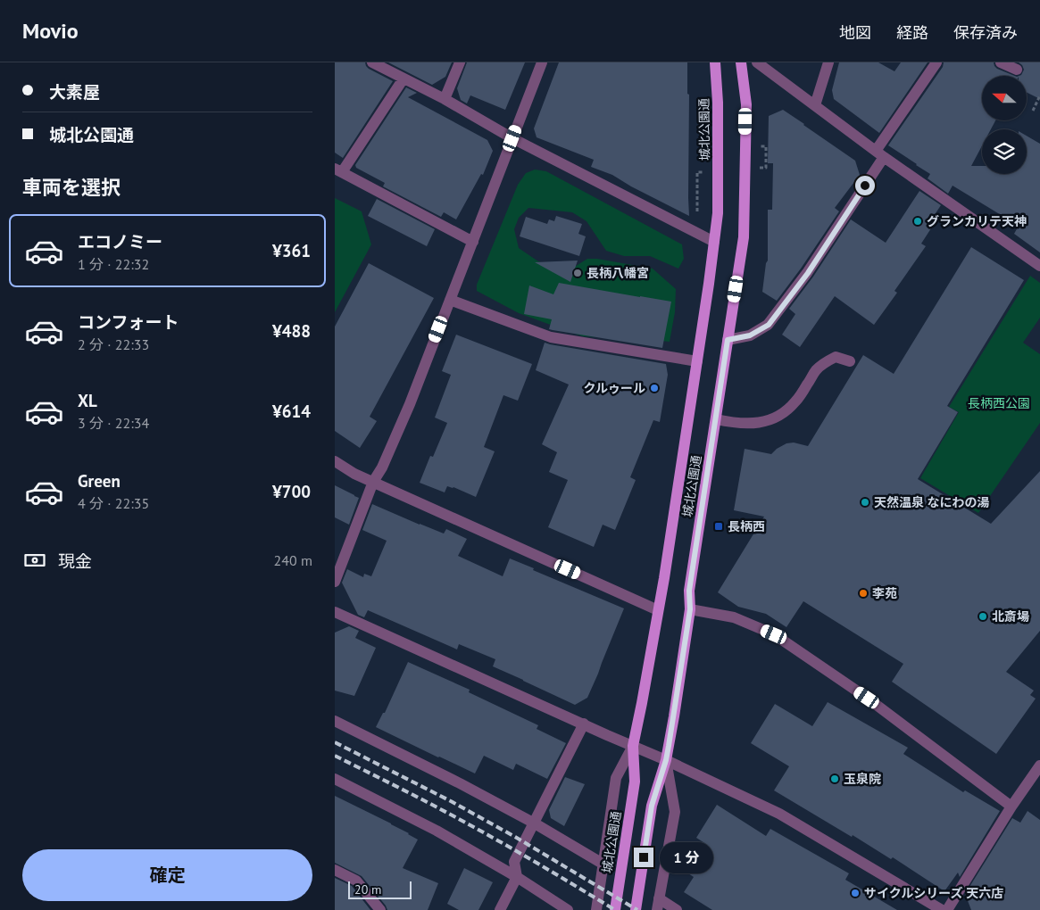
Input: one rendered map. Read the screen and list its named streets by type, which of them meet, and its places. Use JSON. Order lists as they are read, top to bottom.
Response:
{
  "streets": {
    "main road": ["城北公園通"]
  },
  "parks": ["長柄西公園"],
  "places": {
    "other": [
      "グランカリテ天神",
      "長柄八幡宮",
      "クルゥール",
      "天然温泉 なにわの湯",
      "李苑",
      "北斎場",
      "玉泉院",
      "サイクルシリーズ 天六店"
    ],
    "transit": ["長柄西"]
  },
  "scale_bar": "20 m",
  "north": "left",
  "page": {
    "header": "Movio",
    "nav": ["地図", "経路", "保存済み"],
    "banner": ["大素屋", "城北公園通"],
    "heading": "車両を選択",
    "list": [
      {
        "name": "エコノミー",
        "note": "1 分 · 22:32",
        "value": "¥361"
      },
      {
        "name": "コンフォート",
        "note": "2 分 · 22:33",
        "value": "¥488"
      },
      {
        "name": "XL",
        "note": "3 分 · 22:34",
        "value": "¥614"
      },
      {
        "name": "Green",
        "note": "4 分 · 22:35",
        "value": "¥700"
      }
    ],
    "pay": ["現金", "240 m"],
    "buttons": "確定",
    "bubble": "1 分",
    "scale": "20 m"
  }
}
